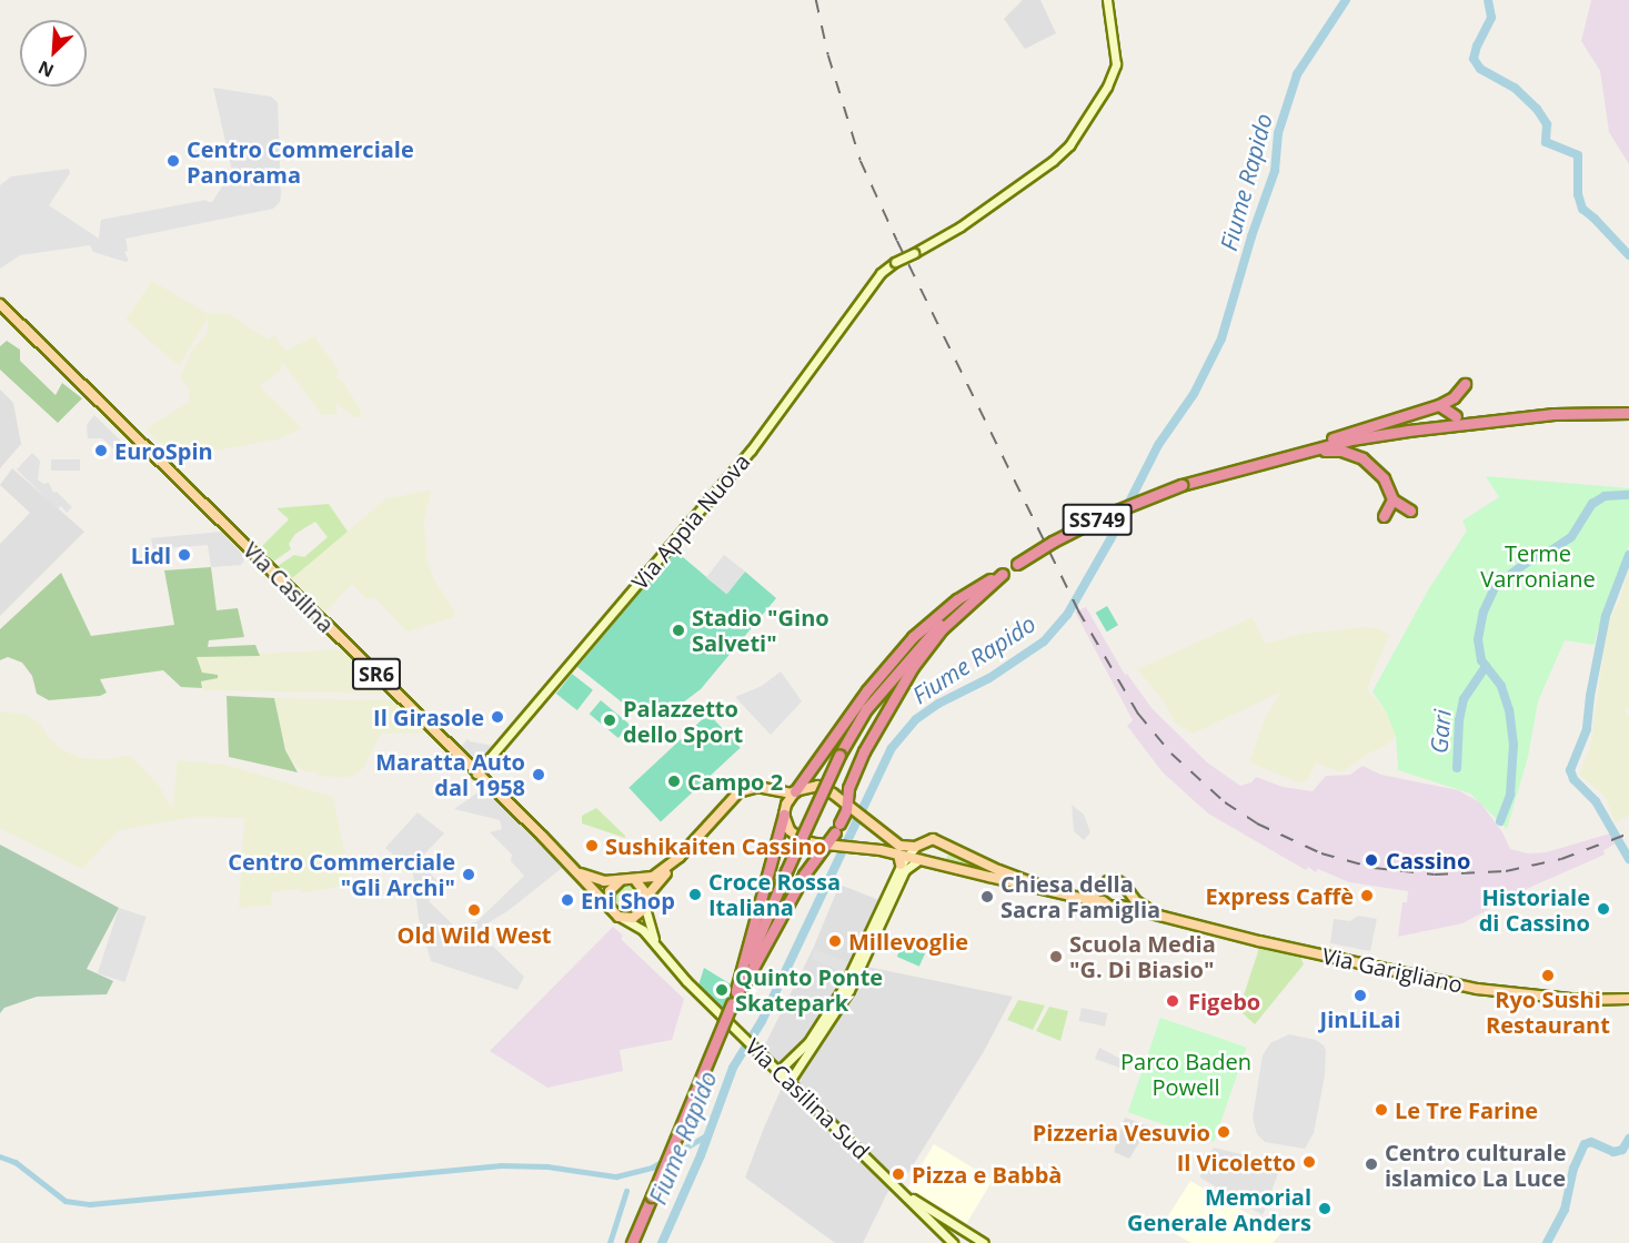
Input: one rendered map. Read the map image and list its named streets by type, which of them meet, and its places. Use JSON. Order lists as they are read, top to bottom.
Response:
{
  "streets": {
    "highway": ["SS749"],
    "main road": ["Via Casilina", "SR6", "Via Garigliano"],
    "street": ["Via Appia Nuova", "Via Casilina Sud"]
  },
  "crossings": [
    ["Via Appia Nuova", "Via Casilina"],
    ["Via Casilina", "Via Casilina Sud"]
  ],
  "water": ["Fiume Rapido", "Gari"],
  "parks": ["Terme Varroniane", "Parco Baden Powell"],
  "places": [
    "Centro Commerciale Panorama",
    "EuroSpin",
    "Lidl",
    "Stadio \"Gino Salveti\"",
    "Il Girasole",
    "Palazzetto dello Sport",
    "Maratta Auto dal 1958",
    "Campo 2",
    "Sushikaiten Cassino",
    "Cassino",
    "Centro Commerciale \"Gli Archi\"",
    "Croce Rossa Italiana",
    "Express Caffè",
    "Chiesa della Sacra Famiglia",
    "Eni Shop",
    "Historiale di Cassino",
    "Old Wild West",
    "Millevoglie",
    "Scuola Media \"G. Di Biasio\"",
    "Ryo Sushi Restaurant",
    "Quinto Ponte Skatepark",
    "JinLiLai",
    "Figebo",
    "Le Tre Farine",
    "Pizzeria Vesuvio",
    "Il Vicoletto",
    "Centro culturale islamico La Luce",
    "Pizza e Babbà",
    "Memorial Generale Anders"
  ],
  "north": "bottom left"
}
